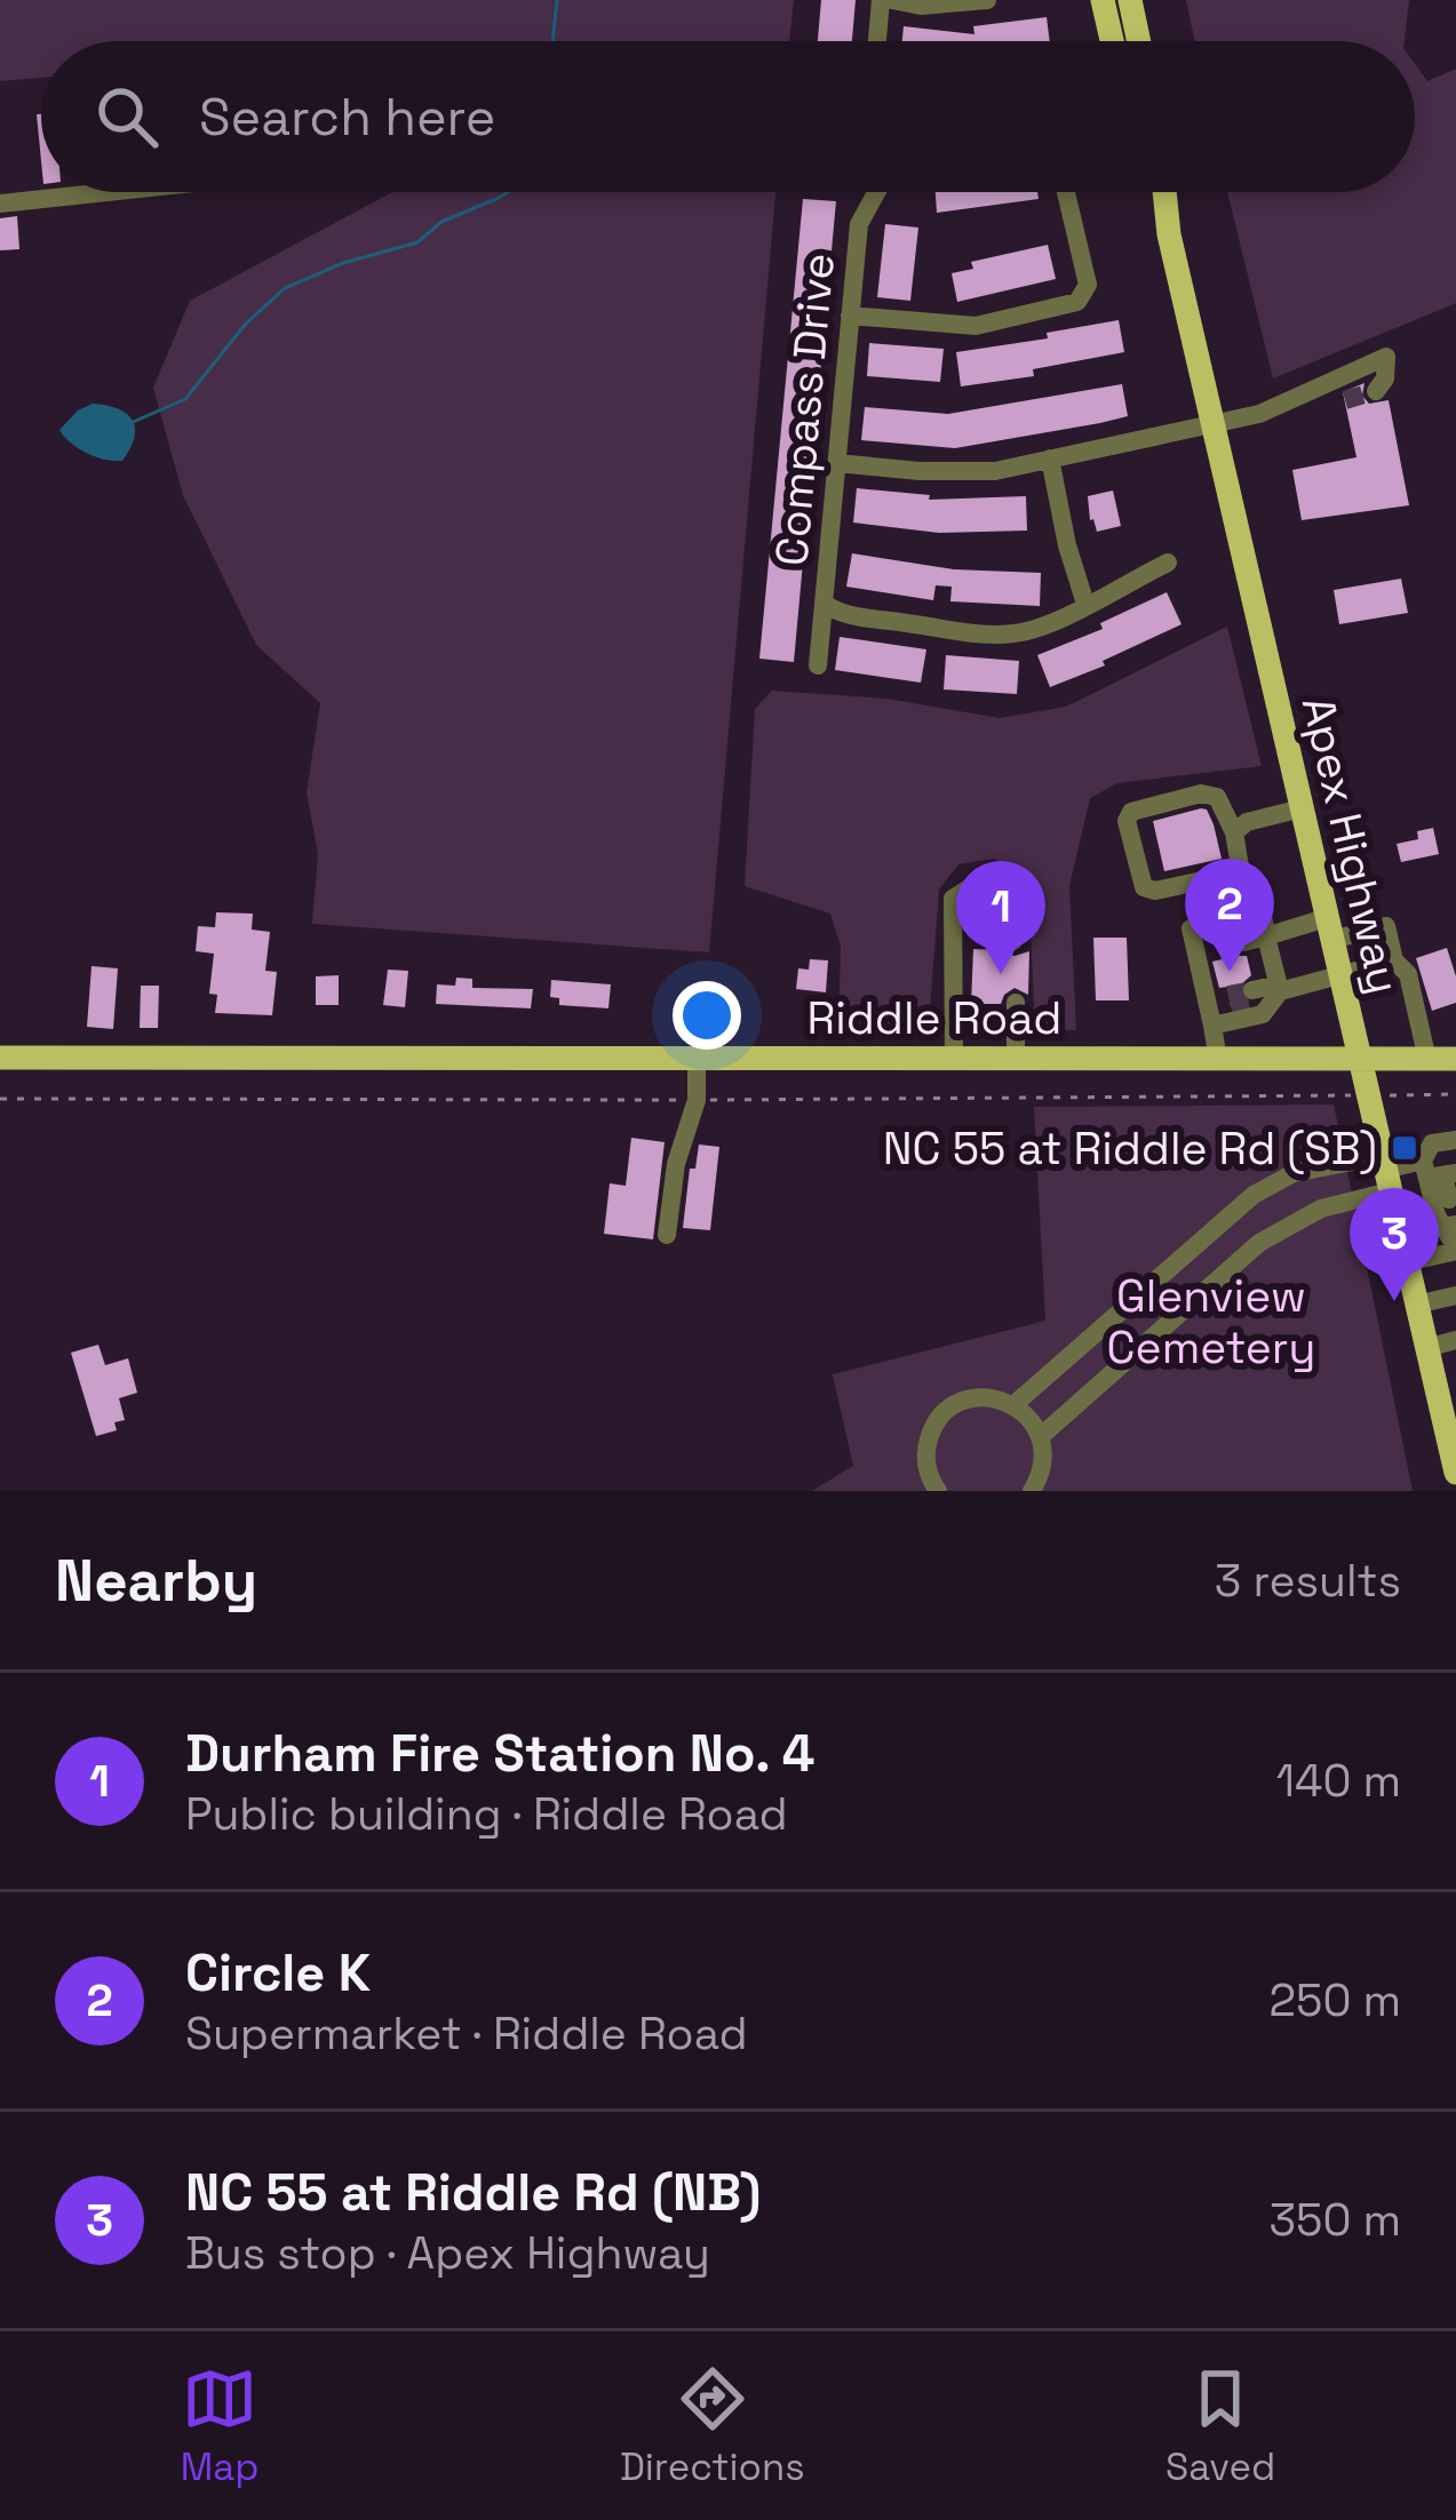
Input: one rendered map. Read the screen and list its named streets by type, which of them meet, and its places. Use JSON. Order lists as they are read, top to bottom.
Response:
{
  "streets": {
    "main road": ["Apex Highway", "Riddle Road"],
    "street": ["Compass Drive"]
  },
  "crossings": [
    ["Apex Highway", "Riddle Road"]
  ],
  "parks": ["Glenview Cemetery"],
  "places": {
    "transit": ["NC 55 at Riddle Rd (SB)"]
  },
  "page": {
    "search": "Search here",
    "pins": ["2", "1", "3"],
    "heading": ["Nearby", "3 results"],
    "list": [
      {
        "mark": "1",
        "name": "Durham Fire Station No. 4",
        "note": "Public building · Riddle Road",
        "value": "140 m"
      },
      {
        "mark": "2",
        "name": "Circle K",
        "note": "Supermarket · Riddle Road",
        "value": "250 m"
      },
      {
        "mark": "3",
        "name": "NC 55 at Riddle Rd (NB)",
        "note": "Bus stop · Apex Highway",
        "value": "350 m"
      }
    ],
    "nav": ["Map", "Directions", "Saved"]
  }
}
